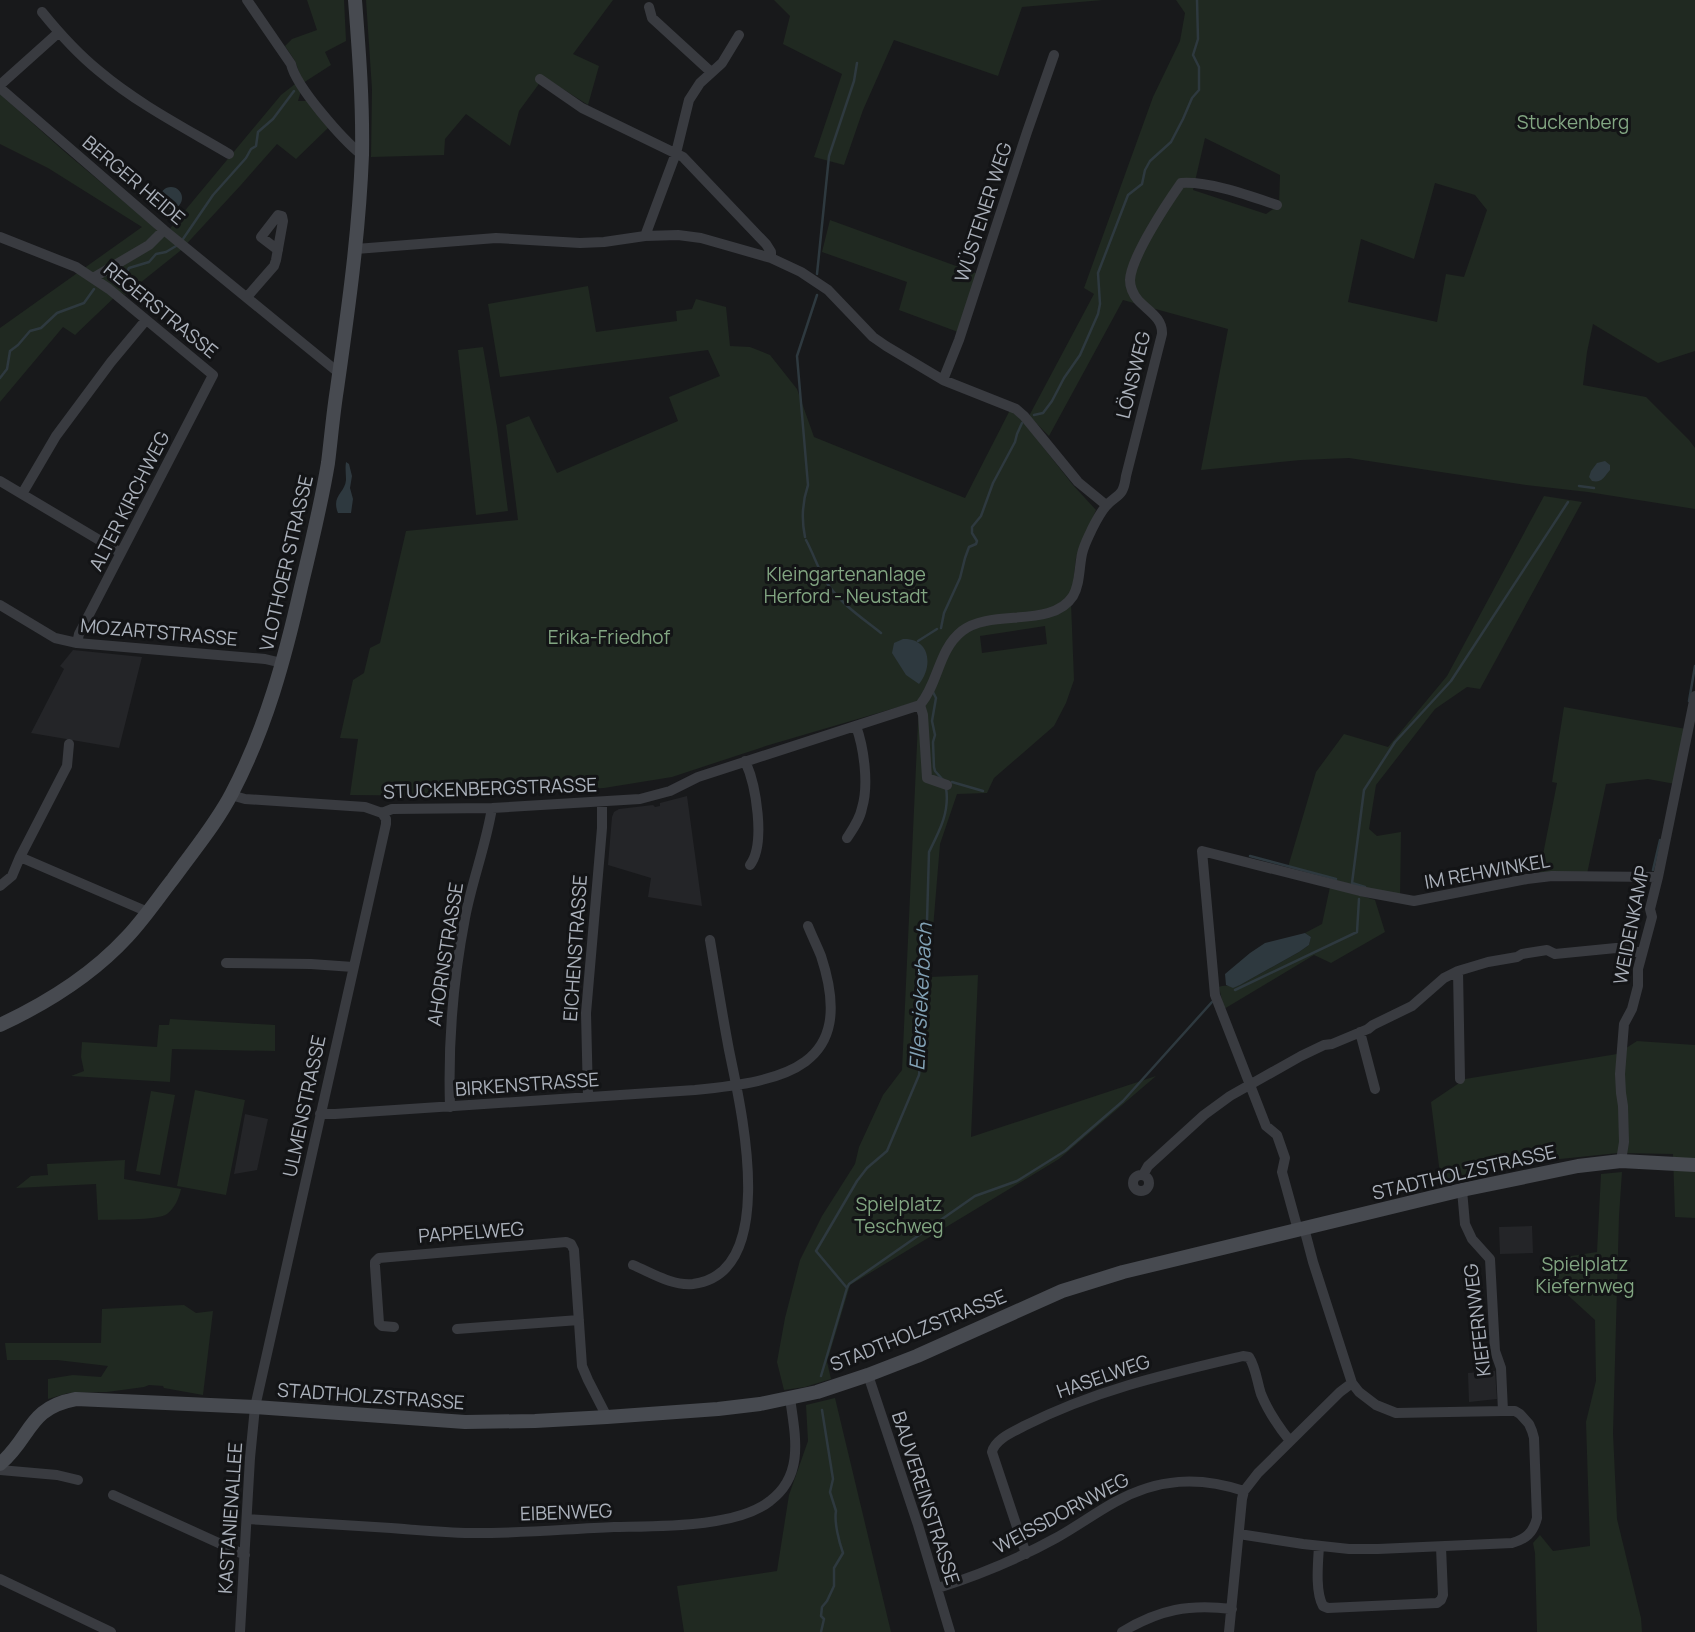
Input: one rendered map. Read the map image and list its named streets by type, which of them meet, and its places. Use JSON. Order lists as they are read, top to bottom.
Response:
{
  "streets": {
    "street": [
      "BERGER HEIDE",
      "WÜSTENER WEG",
      "REGERSTRASSE",
      "LÖNSWEG",
      "ALTER KIRCHWEG",
      "VLOTHOER STRASSE",
      "MOZARTSTRASSE",
      "STUCKENBERGSTRASSE",
      "IM REHWINKEL",
      "WEIDENKAMP",
      "EICHENSTRASSE",
      "AHORNSTRASSE",
      "BIRKENSTRASSE",
      "ULMENSTRASSE",
      "STADTHOLZSTRASSE",
      "PAPPELWEG",
      "KIEFERNWEG",
      "HASELWEG",
      "BAUVEREINSTRASSE",
      "EIBENWEG",
      "WEISSDORNWEG",
      "KASTANIENALLEE"
    ]
  },
  "crossings": [
    ["BERGER HEIDE", "VLOTHOER STRASSE"],
    ["REGERSTRASSE", "ALTER KIRCHWEG"],
    ["ALTER KIRCHWEG", "MOZARTSTRASSE"],
    ["VLOTHOER STRASSE", "MOZARTSTRASSE"],
    ["VLOTHOER STRASSE", "STUCKENBERGSTRASSE"],
    ["STUCKENBERGSTRASSE", "EICHENSTRASSE"],
    ["STUCKENBERGSTRASSE", "AHORNSTRASSE"],
    ["STUCKENBERGSTRASSE", "ULMENSTRASSE"],
    ["IM REHWINKEL", "WEIDENKAMP"],
    ["WEIDENKAMP", "STADTHOLZSTRASSE"],
    ["EICHENSTRASSE", "BIRKENSTRASSE"],
    ["AHORNSTRASSE", "BIRKENSTRASSE"],
    ["BIRKENSTRASSE", "ULMENSTRASSE"],
    ["ULMENSTRASSE", "STADTHOLZSTRASSE"],
    ["ULMENSTRASSE", "KASTANIENALLEE"],
    ["STADTHOLZSTRASSE", "PAPPELWEG"],
    ["STADTHOLZSTRASSE", "KIEFERNWEG"],
    ["STADTHOLZSTRASSE", "BAUVEREINSTRASSE"],
    ["STADTHOLZSTRASSE", "EIBENWEG"],
    ["STADTHOLZSTRASSE", "KASTANIENALLEE"],
    ["HASELWEG", "WEISSDORNWEG"],
    ["BAUVEREINSTRASSE", "WEISSDORNWEG"],
    ["EIBENWEG", "KASTANIENALLEE"]
  ],
  "water": ["Ellersiekerbach"],
  "parks": [
    "Stuckenberg",
    "Kleingartenanlage Herford - Neustadt",
    "Erika-Friedhof",
    "Spielplatz Teschweg",
    "Spielplatz Kiefernweg"
  ]
}
